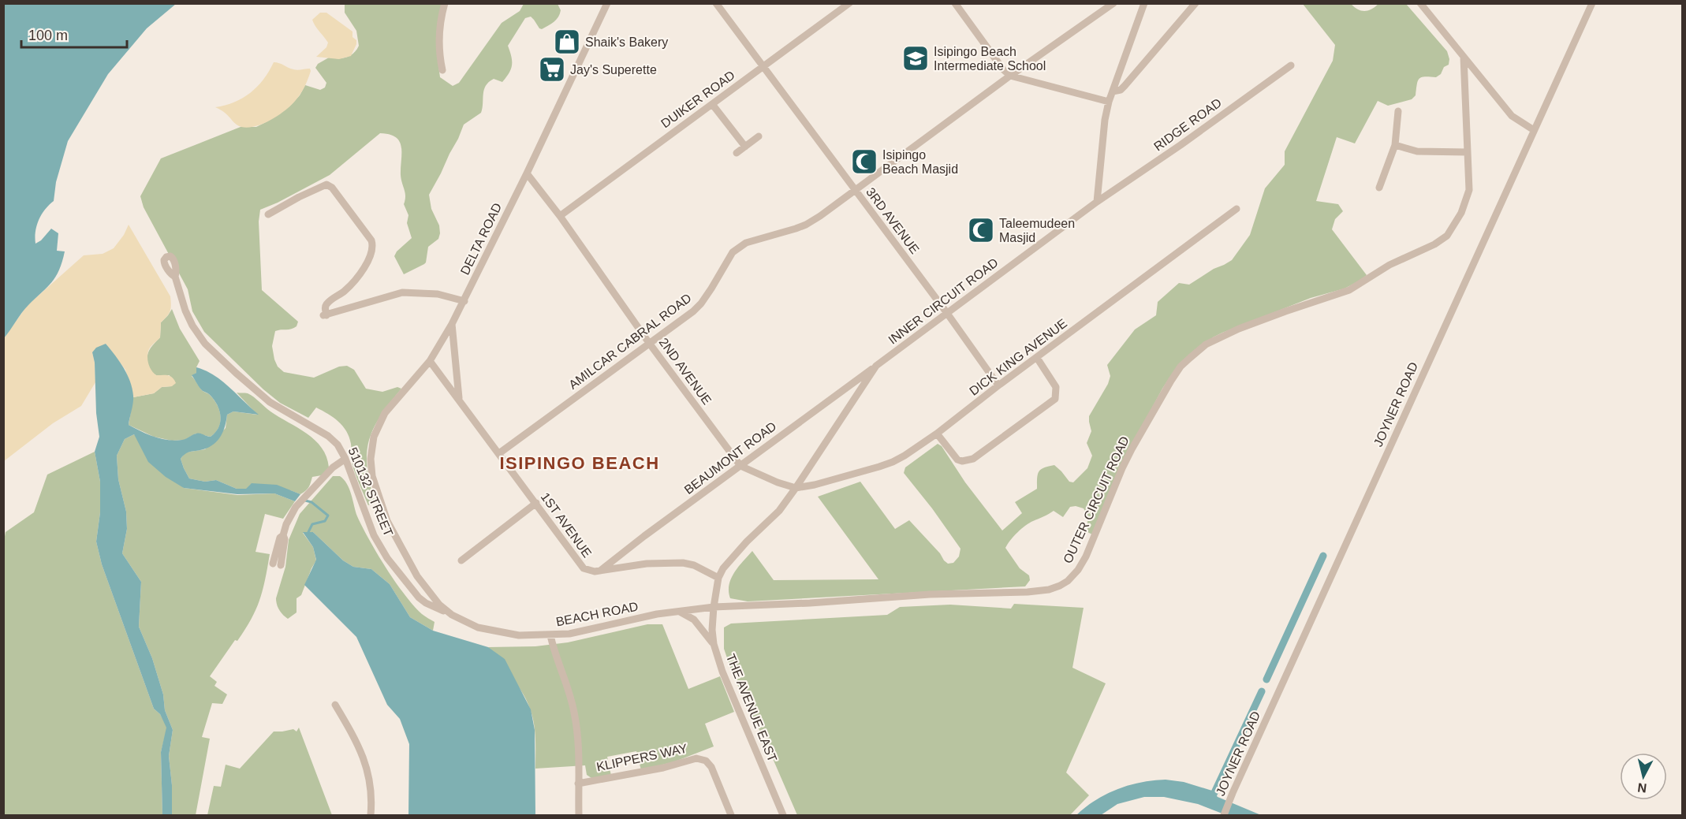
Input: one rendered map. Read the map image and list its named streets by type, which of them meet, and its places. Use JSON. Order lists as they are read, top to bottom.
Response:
{
  "streets": {
    "street": [
      "DUIKER ROAD",
      "RIDGE ROAD",
      "3RD AVENUE",
      "DELTA ROAD",
      "INNER CIRCUIT ROAD",
      "AMILCAR CABRAL ROAD",
      "DICK KING AVENUE",
      "2ND AVENUE",
      "JOYNER ROAD",
      "BEAUMONT ROAD",
      "510132 STREET",
      "OUTER CIRCUIT ROAD",
      "1ST AVENUE",
      "BEACH ROAD",
      "THE AVENUE EAST",
      "KLIPPERS WAY"
    ]
  },
  "crossings": [
    ["DUIKER ROAD", "3RD AVENUE"],
    ["DUIKER ROAD", "2ND AVENUE"],
    ["RIDGE ROAD", "INNER CIRCUIT ROAD"],
    ["3RD AVENUE", "INNER CIRCUIT ROAD"],
    ["3RD AVENUE", "AMILCAR CABRAL ROAD"],
    ["3RD AVENUE", "DICK KING AVENUE"],
    ["DELTA ROAD", "2ND AVENUE"],
    ["DELTA ROAD", "1ST AVENUE"],
    ["DELTA ROAD", "BEACH ROAD"],
    ["INNER CIRCUIT ROAD", "DICK KING AVENUE"],
    ["INNER CIRCUIT ROAD", "2ND AVENUE"],
    ["INNER CIRCUIT ROAD", "BEAUMONT ROAD"],
    ["INNER CIRCUIT ROAD", "OUTER CIRCUIT ROAD"],
    ["INNER CIRCUIT ROAD", "1ST AVENUE"],
    ["INNER CIRCUIT ROAD", "BEACH ROAD"],
    ["INNER CIRCUIT ROAD", "THE AVENUE EAST"],
    ["AMILCAR CABRAL ROAD", "2ND AVENUE"],
    ["AMILCAR CABRAL ROAD", "1ST AVENUE"],
    ["DICK KING AVENUE", "2ND AVENUE"],
    ["2ND AVENUE", "BEAUMONT ROAD"],
    ["BEAUMONT ROAD", "1ST AVENUE"],
    ["510132 STREET", "BEACH ROAD"],
    ["OUTER CIRCUIT ROAD", "BEACH ROAD"],
    ["OUTER CIRCUIT ROAD", "THE AVENUE EAST"],
    ["BEACH ROAD", "THE AVENUE EAST"]
  ],
  "districts": ["ISIPINGO BEACH"],
  "places": {
    "shop": ["Shaik's Bakery"],
    "school or university": ["Isipingo Beach Intermediate School"],
    "supermarket": ["Jay's Superette"],
    "mosque": ["Isipingo Beach Masjid", "Taleemudeen Masjid"]
  },
  "scale_bar": "100 m",
  "north": "bottom"
}
